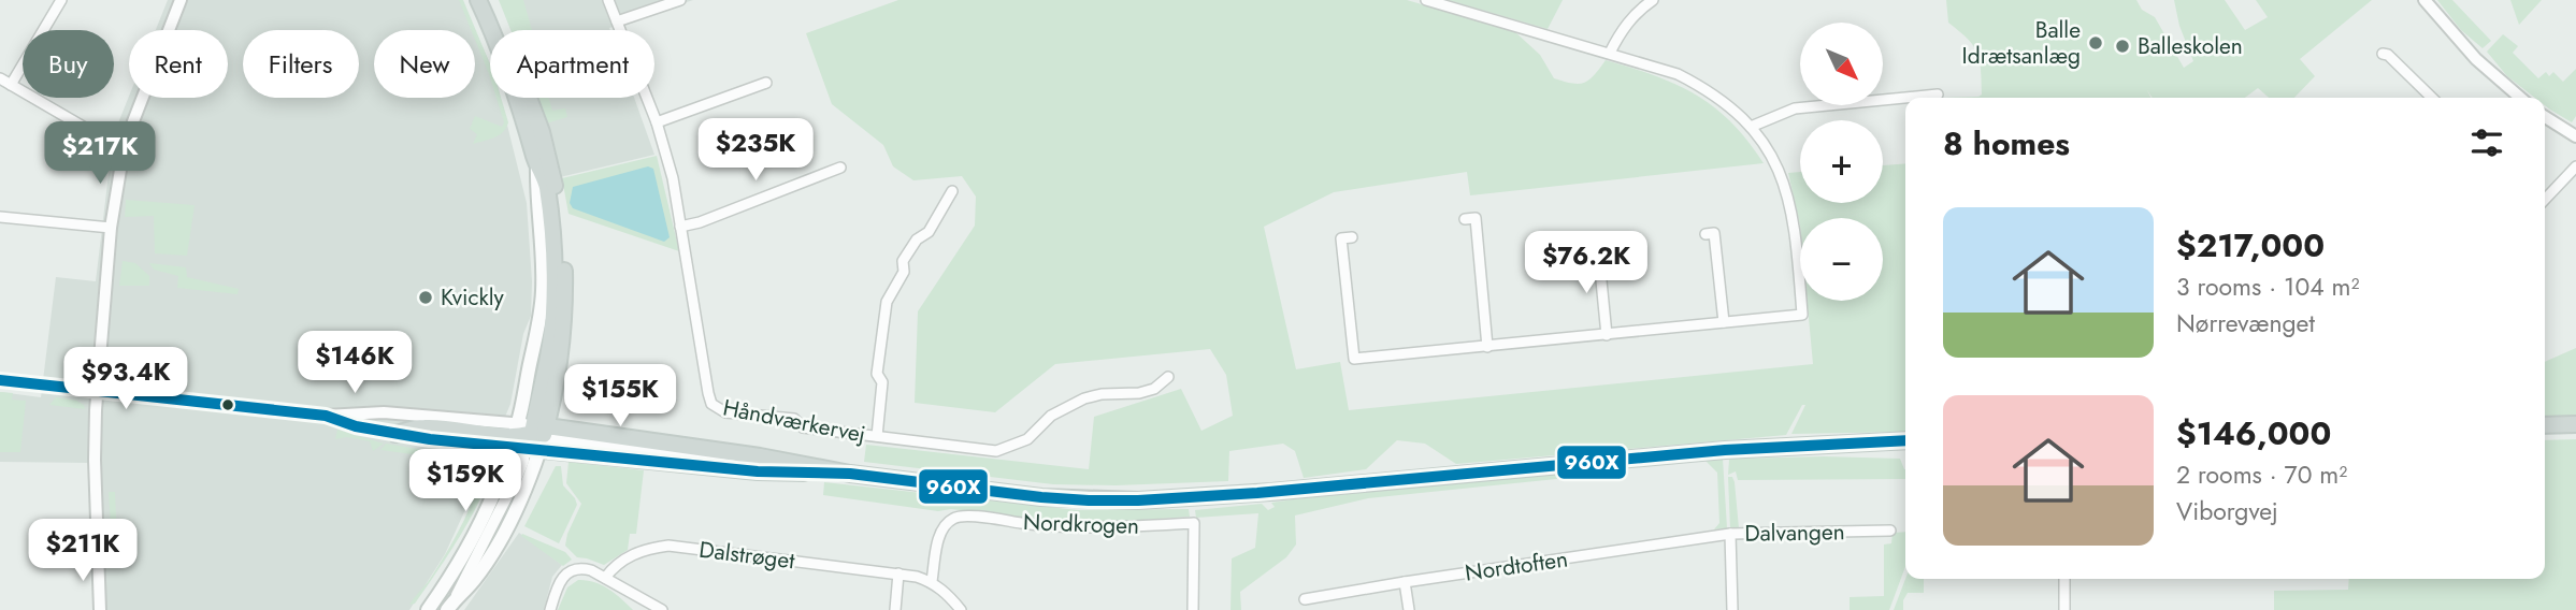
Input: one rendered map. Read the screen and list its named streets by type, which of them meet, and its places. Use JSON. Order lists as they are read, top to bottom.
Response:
{
  "streets": {
    "street": [
      "Håndværkervej",
      "Nordkrogen",
      "Dalvangen",
      "Dalstrøget",
      "Nordtoften"
    ]
  },
  "crossings": [
    ["Nordkrogen", "Dalstrøget"],
    ["Dalvangen", "Nordtoften"]
  ],
  "places": ["Balle Idrætsanlæg", "Balleskolen", "Kvickly"],
  "lines": ["transit line 960X"],
  "north": "bottom right",
  "page": {
    "map_buttons": ["+", "−"],
    "chip": [
      "Buy",
      "Rent",
      "Filters",
      "New",
      "Apartment"
    ],
    "heading": "8 homes",
    "price": [
      "$235K",
      "$217K",
      "$76.2K",
      "$146K",
      "$93.4K",
      "$155K",
      "$159K",
      "$211K"
    ],
    "list": [
      {
        "name": "$217,000",
        "note": "3 rooms · 104 m² · Nørrevænget"
      },
      {
        "name": "$146,000",
        "note": "2 rooms · 70 m² · Viborgvej"
      }
    ]
  }
}
